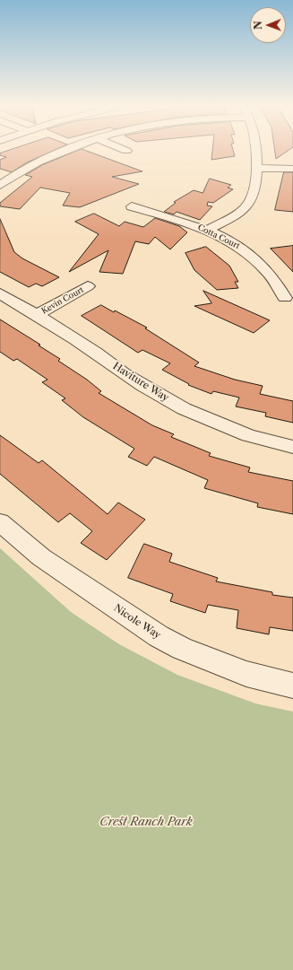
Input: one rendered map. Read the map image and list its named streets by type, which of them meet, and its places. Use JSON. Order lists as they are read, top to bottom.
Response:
{
  "streets": {
    "street": [
      "Cotta Court",
      "Kevin Court",
      "Haviture Way",
      "Nicole Way"
    ]
  },
  "crossings": [
    ["Kevin Court", "Haviture Way"]
  ],
  "parks": ["Crest Ranch Park"],
  "north": "left"
}
